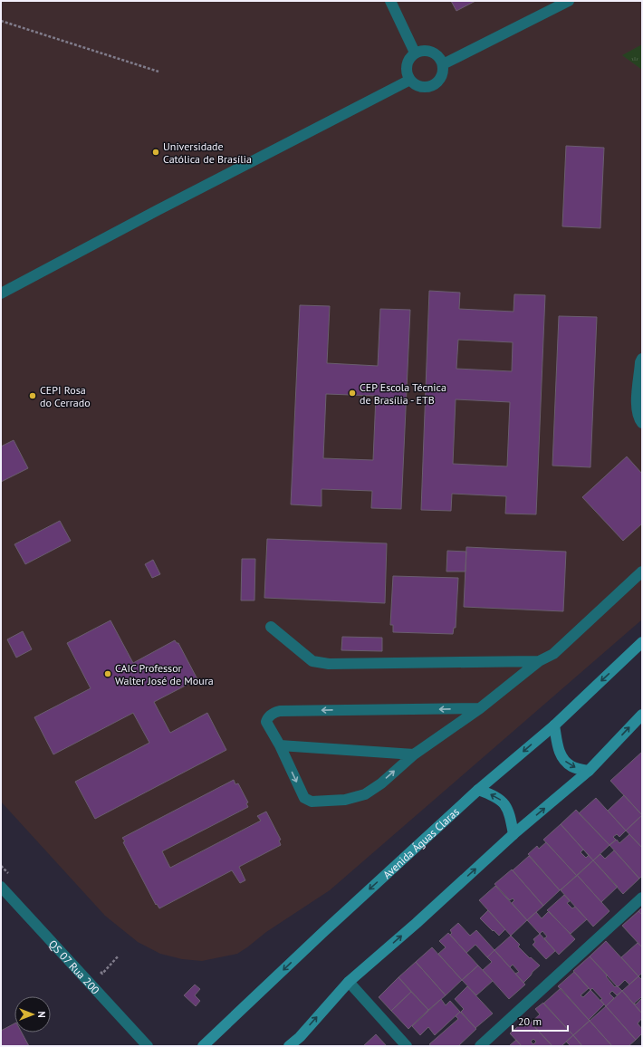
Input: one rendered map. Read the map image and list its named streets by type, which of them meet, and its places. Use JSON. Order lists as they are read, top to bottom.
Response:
{
  "streets": {
    "main road": ["Avenida Águas Claras"],
    "street": ["QS 07 Rua 200"]
  },
  "places": [
    "Universidade Católica de Brasília",
    "CEP Escola Técnica de Brasília - ETB",
    "CEPI Rosa do Cerrado",
    "CAIC Professor Walter José de Moura"
  ],
  "scale_bar": "20 m",
  "north": "right"
}
